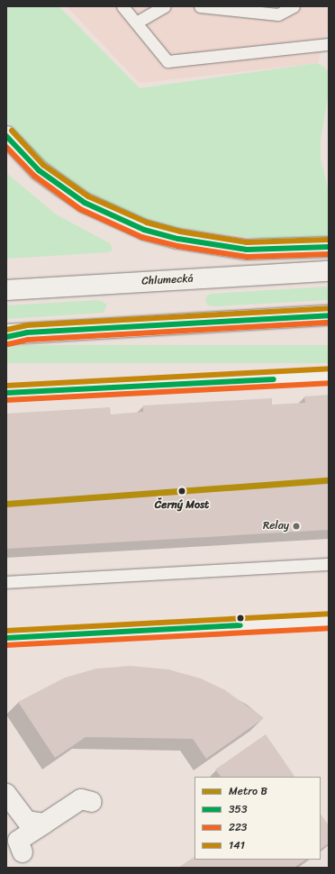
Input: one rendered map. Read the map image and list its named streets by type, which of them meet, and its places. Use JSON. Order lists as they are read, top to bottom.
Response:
{
  "streets": {
    "main road": ["Chlumecká"]
  },
  "places": ["Černý Most", "Relay"],
  "lines": [
    "transit line 141",
    "transit line 353",
    "transit line 223",
    "metro line B"
  ],
  "legend": [
    "Metro B",
    "353",
    "223",
    "141"
  ]
}
